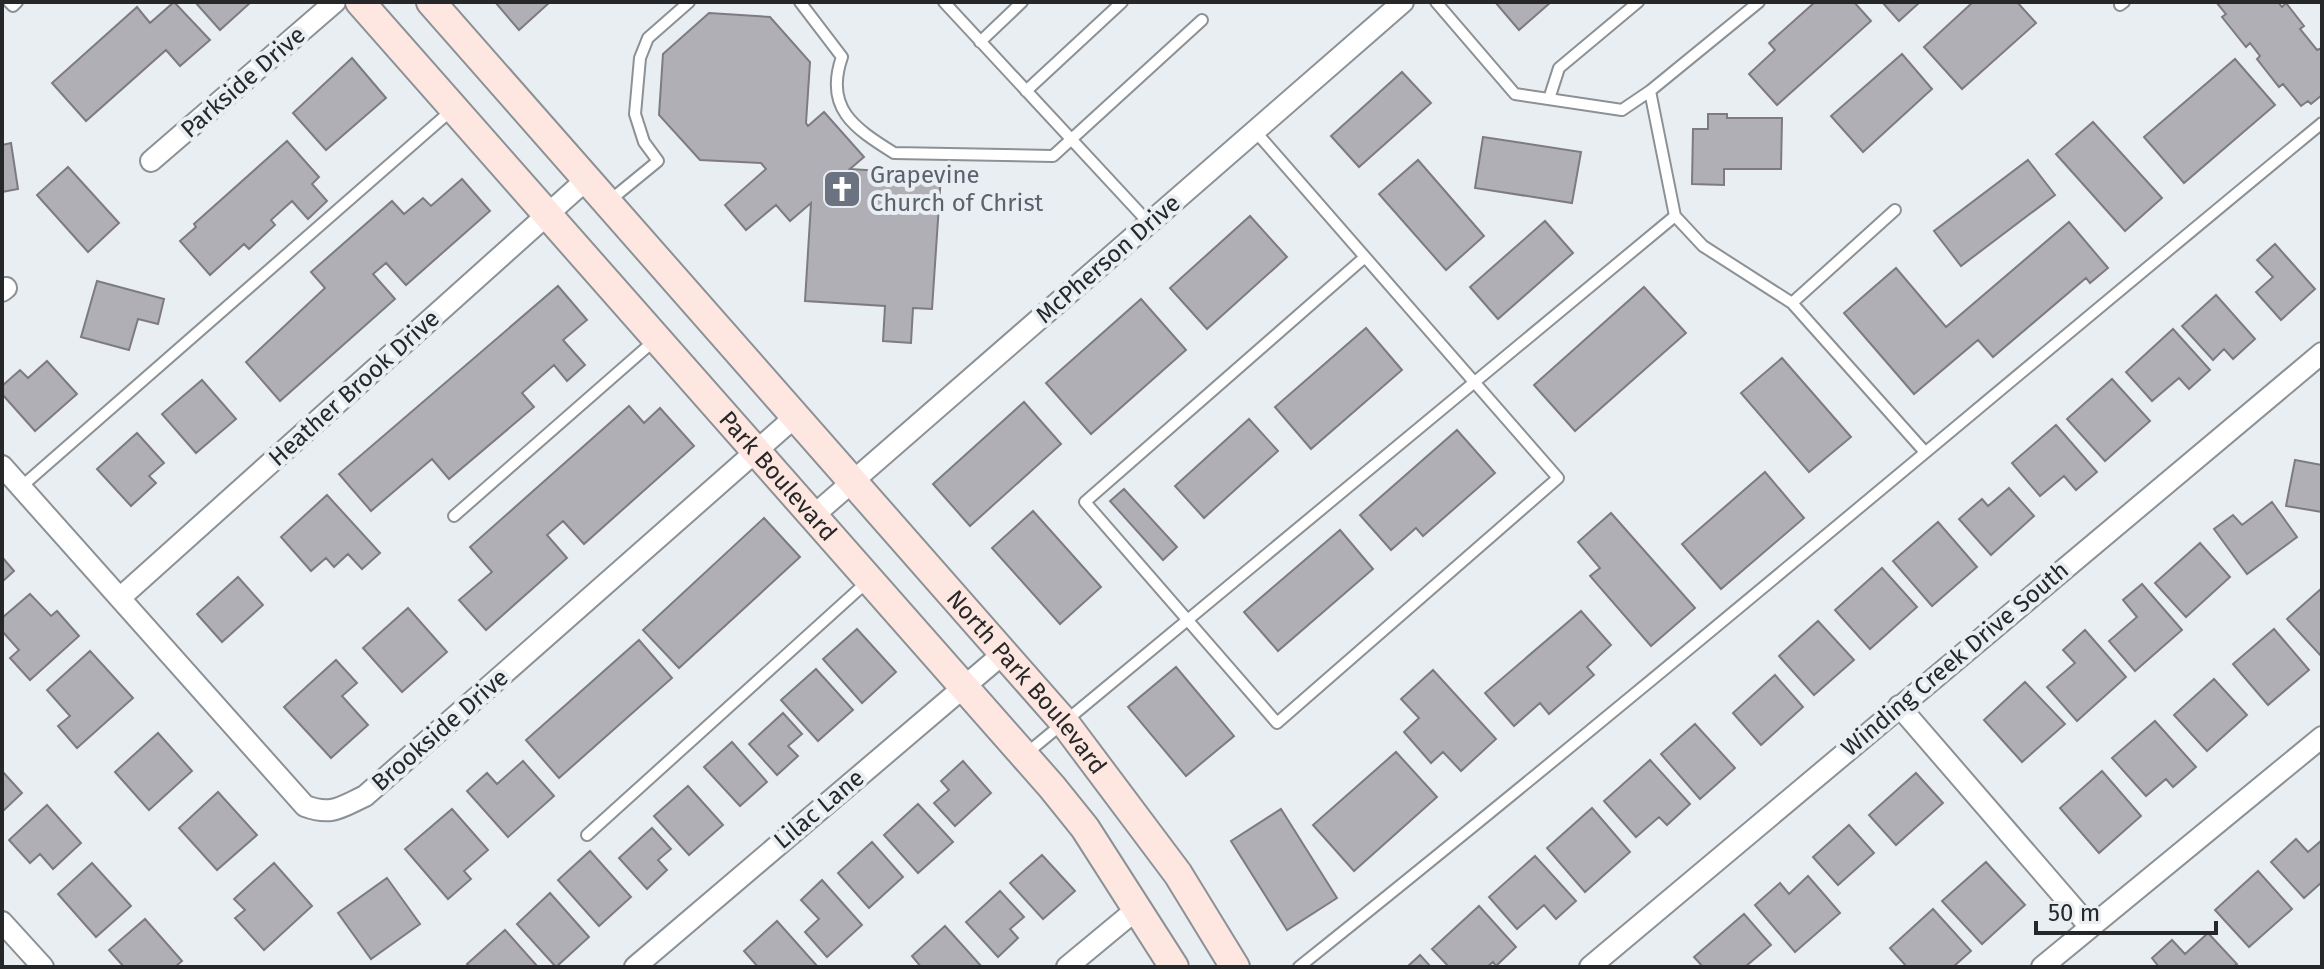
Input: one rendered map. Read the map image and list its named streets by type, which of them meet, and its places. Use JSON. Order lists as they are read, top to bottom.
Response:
{
  "streets": {
    "main road": ["Park Boulevard", "North Park Boulevard"],
    "street": [
      "Parkside Drive",
      "McPherson Drive",
      "Heather Brook Drive",
      "Winding Creek Drive South",
      "Brookside Drive",
      "Lilac Lane"
    ]
  },
  "crossings": [
    ["McPherson Drive", "Park Boulevard"],
    ["McPherson Drive", "North Park Boulevard"],
    ["Heather Brook Drive", "Park Boulevard"],
    ["Heather Brook Drive", "Brookside Drive"],
    ["Park Boulevard", "Brookside Drive"],
    ["Park Boulevard", "Lilac Lane"],
    ["North Park Boulevard", "Brookside Drive"],
    ["North Park Boulevard", "Lilac Lane"]
  ],
  "places": {
    "church": ["Grapevine Church of Christ"]
  },
  "scale_bar": "50 m"
}
